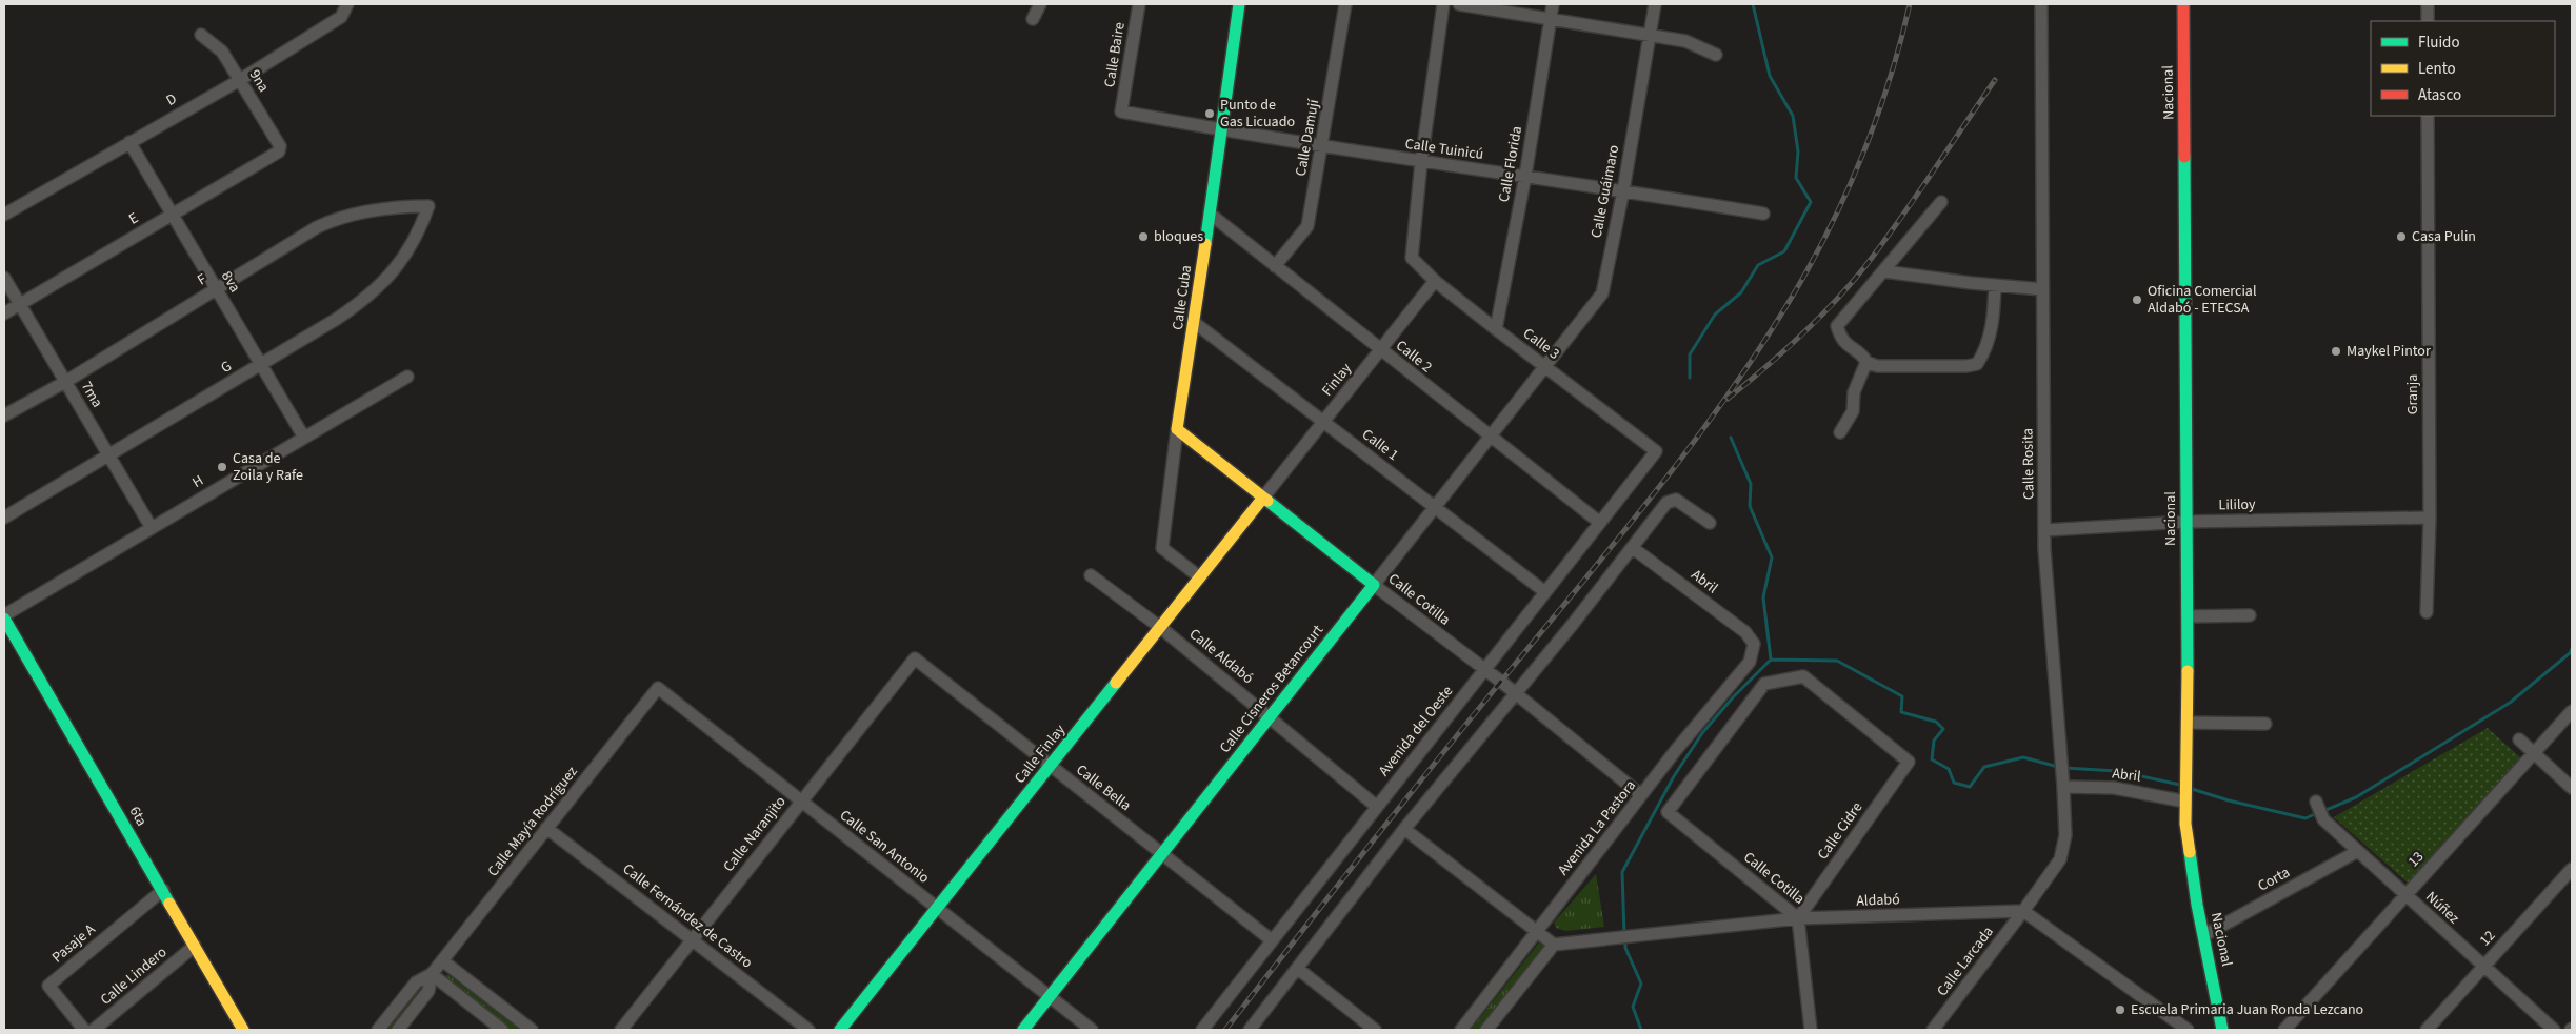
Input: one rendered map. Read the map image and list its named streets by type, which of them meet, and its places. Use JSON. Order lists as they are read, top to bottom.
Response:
{
  "streets": {
    "street": [
      "Calle Baire",
      "9na",
      "Nacional",
      "D",
      "Calle Damují",
      "Calle Tuinicú",
      "Calle Florida",
      "Calle Guáimaro",
      "E",
      "F",
      "8va",
      "Calle Cuba",
      "Calle 3",
      "Calle 2",
      "G",
      "Finlay",
      "7ma",
      "Granja",
      "Calle 1",
      "Calle Rosita",
      "H",
      "Lililoy",
      "Abril",
      "Calle Cotilla",
      "Calle Aldabó",
      "Calle Cisneros Betancourt",
      "Avenida del Oeste",
      "Calle Finlay",
      "Calle Bella",
      "6ta",
      "Calle Mayía Rodríguez",
      "Avenida La Pastora",
      "Calle Cidre",
      "Calle Naranjito",
      "Calle San Antonio",
      "13",
      "Corta",
      "Aldabó",
      "Núñez",
      "Calle Fernández de Castro",
      "12",
      "Pasaje A",
      "Calle Larcada",
      "Calle Lindero"
    ]
  },
  "crossings": [
    ["Calle Baire", "Calle Tuinicú"],
    ["9na", "D"],
    ["9na", "E"],
    ["Nacional", "Lililoy"],
    ["Nacional", "Abril"],
    ["Nacional", "Corta"],
    ["D", "8va"],
    ["Calle Damují", "Calle Tuinicú"],
    ["Calle Damují", "Calle 2"],
    ["Calle Tuinicú", "Calle Florida"],
    ["Calle Tuinicú", "Calle Guáimaro"],
    ["Calle Tuinicú", "Calle Cuba"],
    ["Calle Tuinicú", "Calle 3"],
    ["Calle Florida", "Calle 3"],
    ["Calle Guáimaro", "Calle 3"],
    ["Calle Guáimaro", "Calle Cisneros Betancourt"],
    ["E", "8va"],
    ["E", "7ma"],
    ["F", "8va"],
    ["F", "G"],
    ["F", "7ma"],
    ["8va", "G"],
    ["8va", "H"],
    ["Calle Cuba", "Calle 2"],
    ["Calle Cuba", "Calle 1"],
    ["Calle Cuba", "Calle Cotilla"],
    ["Calle Cuba", "Calle Finlay"],
    ["Calle 3", "Finlay"],
    ["Calle 3", "Calle Cisneros Betancourt"],
    ["Calle 3", "Avenida del Oeste"],
    ["Calle 2", "Finlay"],
    ["Calle 2", "Calle Cisneros Betancourt"],
    ["Calle 2", "Avenida del Oeste"],
    ["G", "7ma"],
    ["Finlay", "Calle 1"],
    ["Finlay", "Calle Cotilla"],
    ["Finlay", "Calle Finlay"],
    ["7ma", "H"],
    ["Granja", "Lililoy"],
    ["Calle 1", "Calle Cisneros Betancourt"],
    ["Calle 1", "Avenida del Oeste"],
    ["Calle Rosita", "Lililoy"],
    ["Calle Rosita", "Abril"],
    ["Calle Rosita", "Aldabó"],
    ["Calle Rosita", "Calle Larcada"],
    ["H", "6ta"],
    ["Abril", "Avenida La Pastora"],
    ["Calle Cotilla", "Calle Cisneros Betancourt"],
    ["Calle Cotilla", "Avenida del Oeste"],
    ["Calle Cotilla", "Calle Finlay"],
    ["Calle Cotilla", "Avenida La Pastora"],
    ["Calle Cotilla", "Calle Cidre"],
    ["Calle Cotilla", "Aldabó"],
    ["Calle Aldabó", "Calle Cisneros Betancourt"],
    ["Calle Aldabó", "Avenida del Oeste"],
    ["Calle Aldabó", "Calle Finlay"],
    ["Calle Cisneros Betancourt", "Calle Bella"],
    ["Calle Cisneros Betancourt", "Calle San Antonio"],
    ["Avenida del Oeste", "Calle Bella"],
    ["Calle Finlay", "Calle Bella"],
    ["Calle Finlay", "Calle San Antonio"],
    ["Calle Bella", "Calle Naranjito"],
    ["6ta", "Pasaje A"],
    ["6ta", "Calle Lindero"],
    ["Calle Mayía Rodríguez", "Calle San Antonio"],
    ["Calle Mayía Rodríguez", "Calle Fernández de Castro"],
    ["Calle Cidre", "Aldabó"],
    ["Calle Naranjito", "Calle San Antonio"],
    ["Calle Naranjito", "Calle Fernández de Castro"],
    ["13", "Núñez"],
    ["Corta", "Núñez"],
    ["Aldabó", "Calle Larcada"],
    ["Núñez", "12"]
  ],
  "places": [
    "Punto de Gas Licuado",
    "bloques",
    "Casa Pulin",
    "Oficina Comercial Aldabó - ETECSA",
    "Maykel Pintor",
    "Casa de Zoila y Rafe",
    "Escuela Primaria Juan Ronda Lezcano"
  ],
  "legend": ["Fluido", "Lento", "Atasco"]
}
